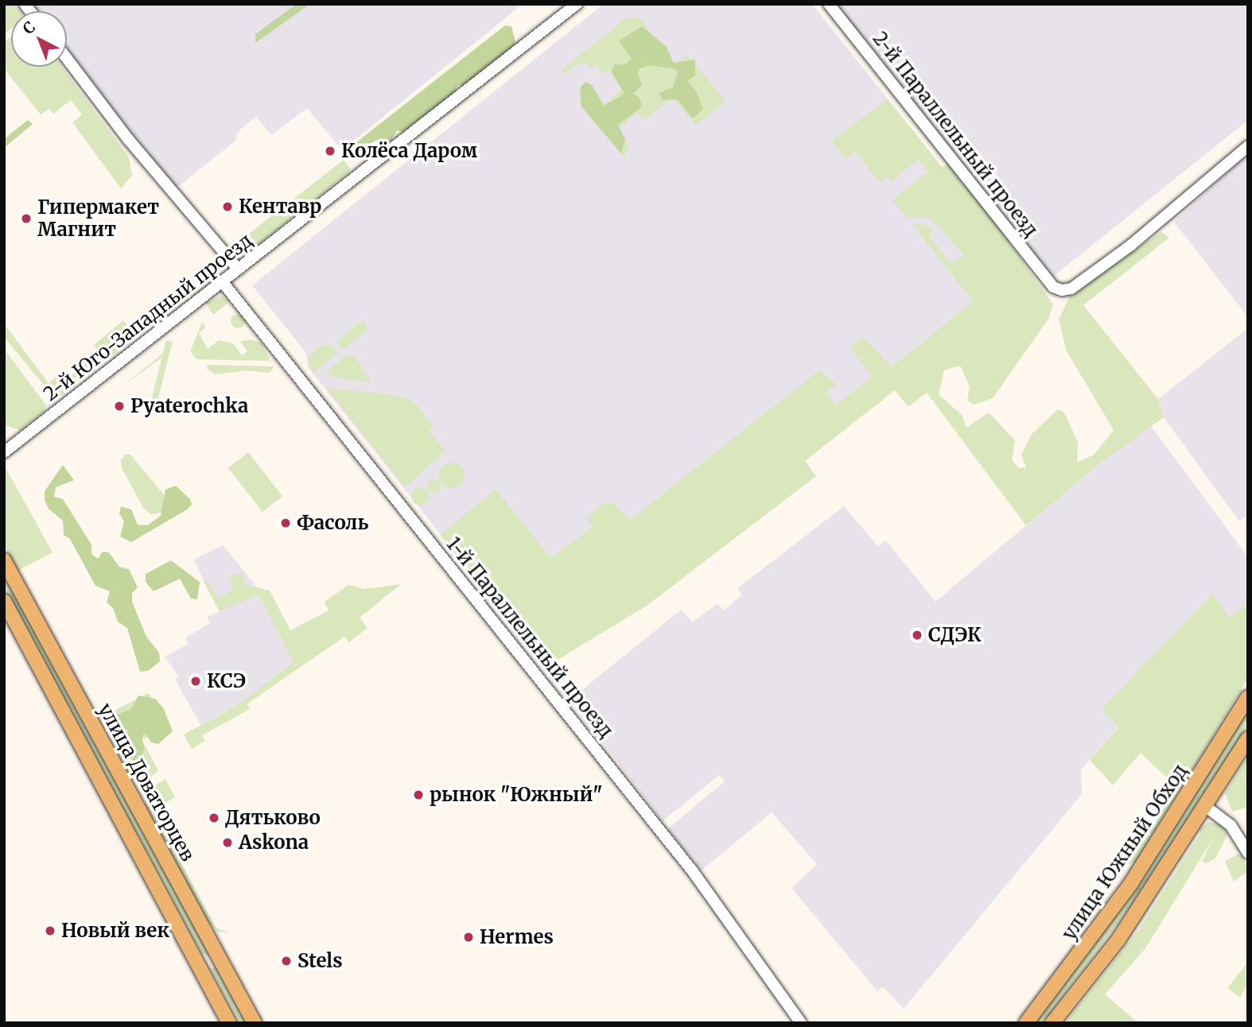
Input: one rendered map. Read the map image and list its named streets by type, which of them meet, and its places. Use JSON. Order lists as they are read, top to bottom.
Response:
{
  "streets": {
    "main road": ["улица Доваторцев", "улица Южный Обход"],
    "street": ["2-й Параллельный проезд", "2-й Юго-Западный проезд", "1-й Параллельный проезд"]
  },
  "crossings": [
    ["2-й Юго-Западный проезд", "1-й Параллельный проезд"]
  ],
  "places": [
    "Колёса Даром",
    "Кентавр",
    "Гипермакет Магнит",
    "Pyaterochka",
    "Фасоль",
    "СДЭК",
    "КСЭ",
    "рынок \"Южный\"",
    "Дятьково",
    "Askona",
    "Новый век",
    "Hermes",
    "Stels"
  ],
  "north": "top left"
}
